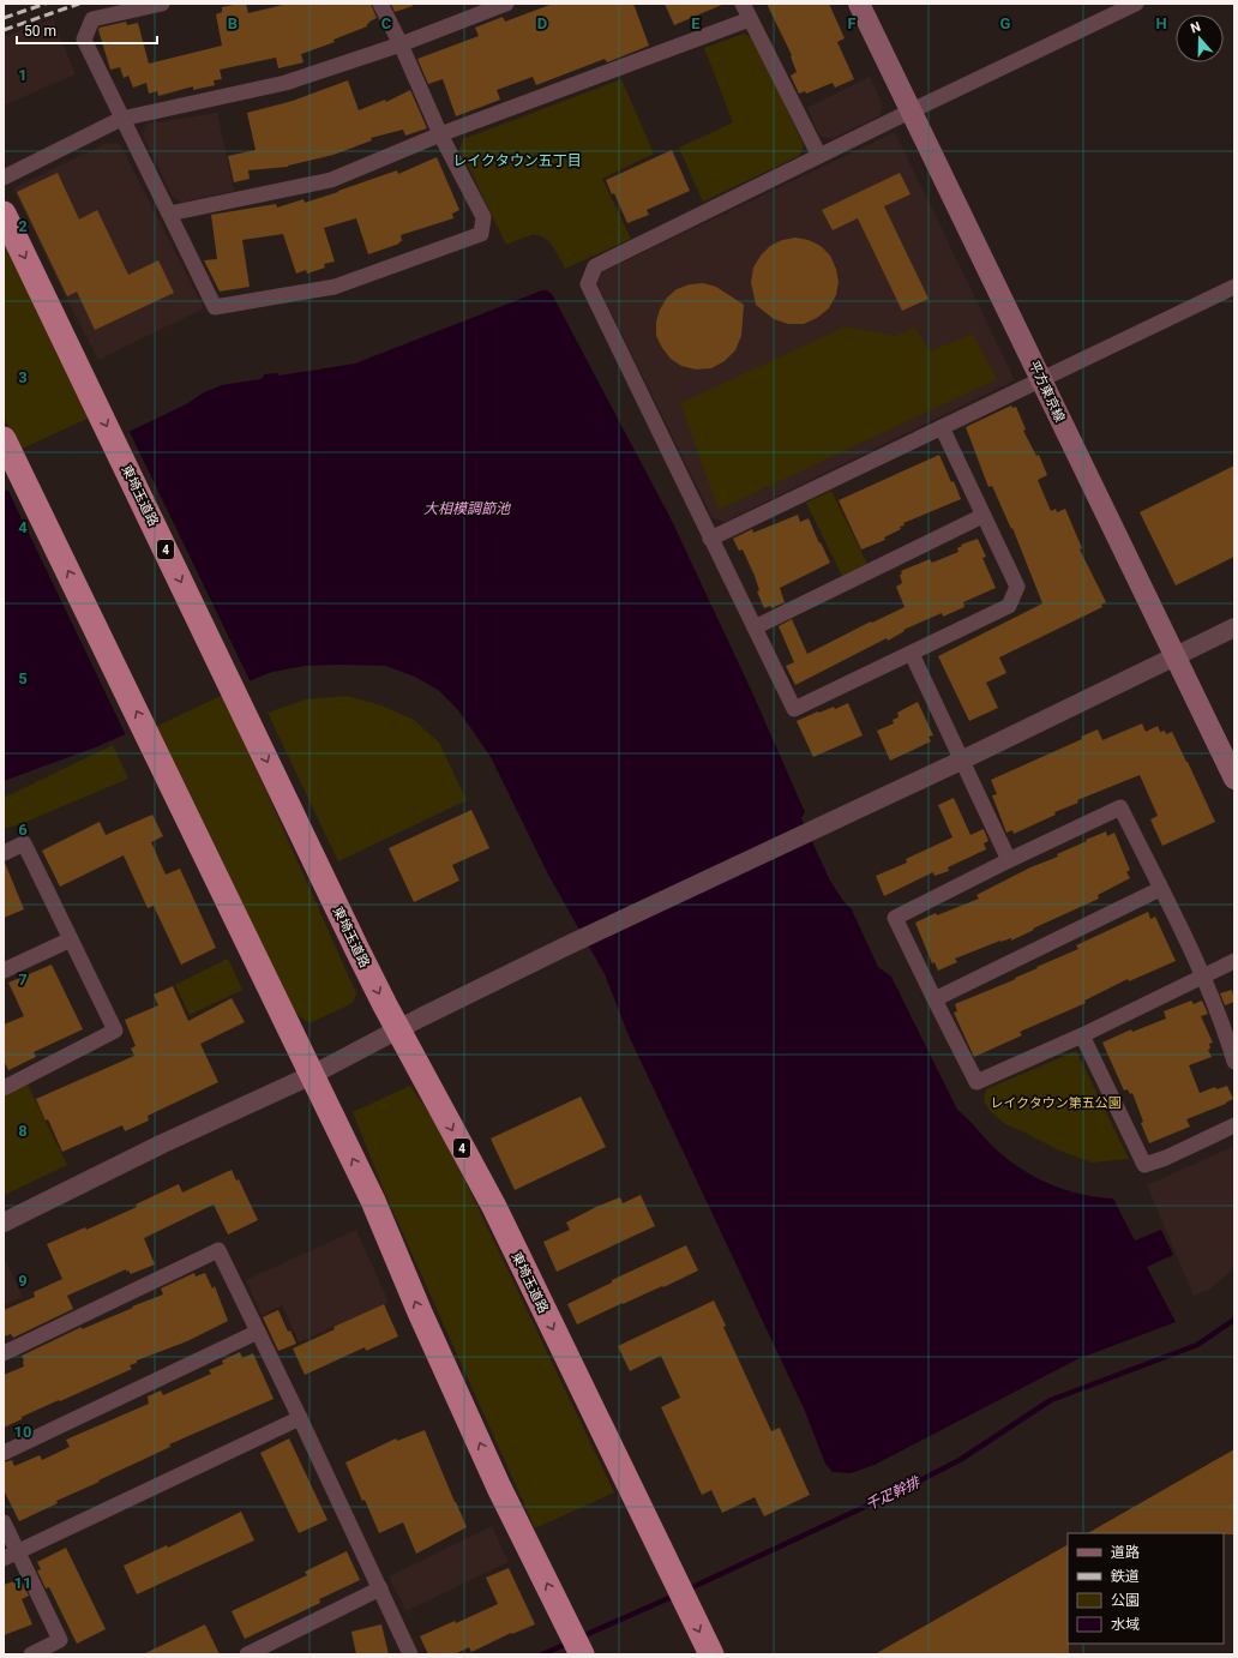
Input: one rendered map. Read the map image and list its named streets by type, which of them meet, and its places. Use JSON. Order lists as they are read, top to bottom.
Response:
{
  "streets": {
    "highway": ["東埼玉道路", "4"],
    "main road": ["平方東京線"]
  },
  "districts": ["レイクタウン五丁目"],
  "water": ["大相模調節池", "千疋幹排"],
  "parks": ["レイクタウン第五公園"],
  "legend": [
    "道路",
    "鉄道",
    "公園",
    "水域"
  ],
  "scale_bar": "50 m",
  "north": "top",
  "grid": {
    "columns": [
      "B",
      "C",
      "D",
      "E",
      "F",
      "G",
      "H"
    ],
    "rows": [
      "1",
      "2",
      "3",
      "4",
      "5",
      "6",
      "7",
      "8",
      "9",
      "10",
      "11"
    ]
  }
}
